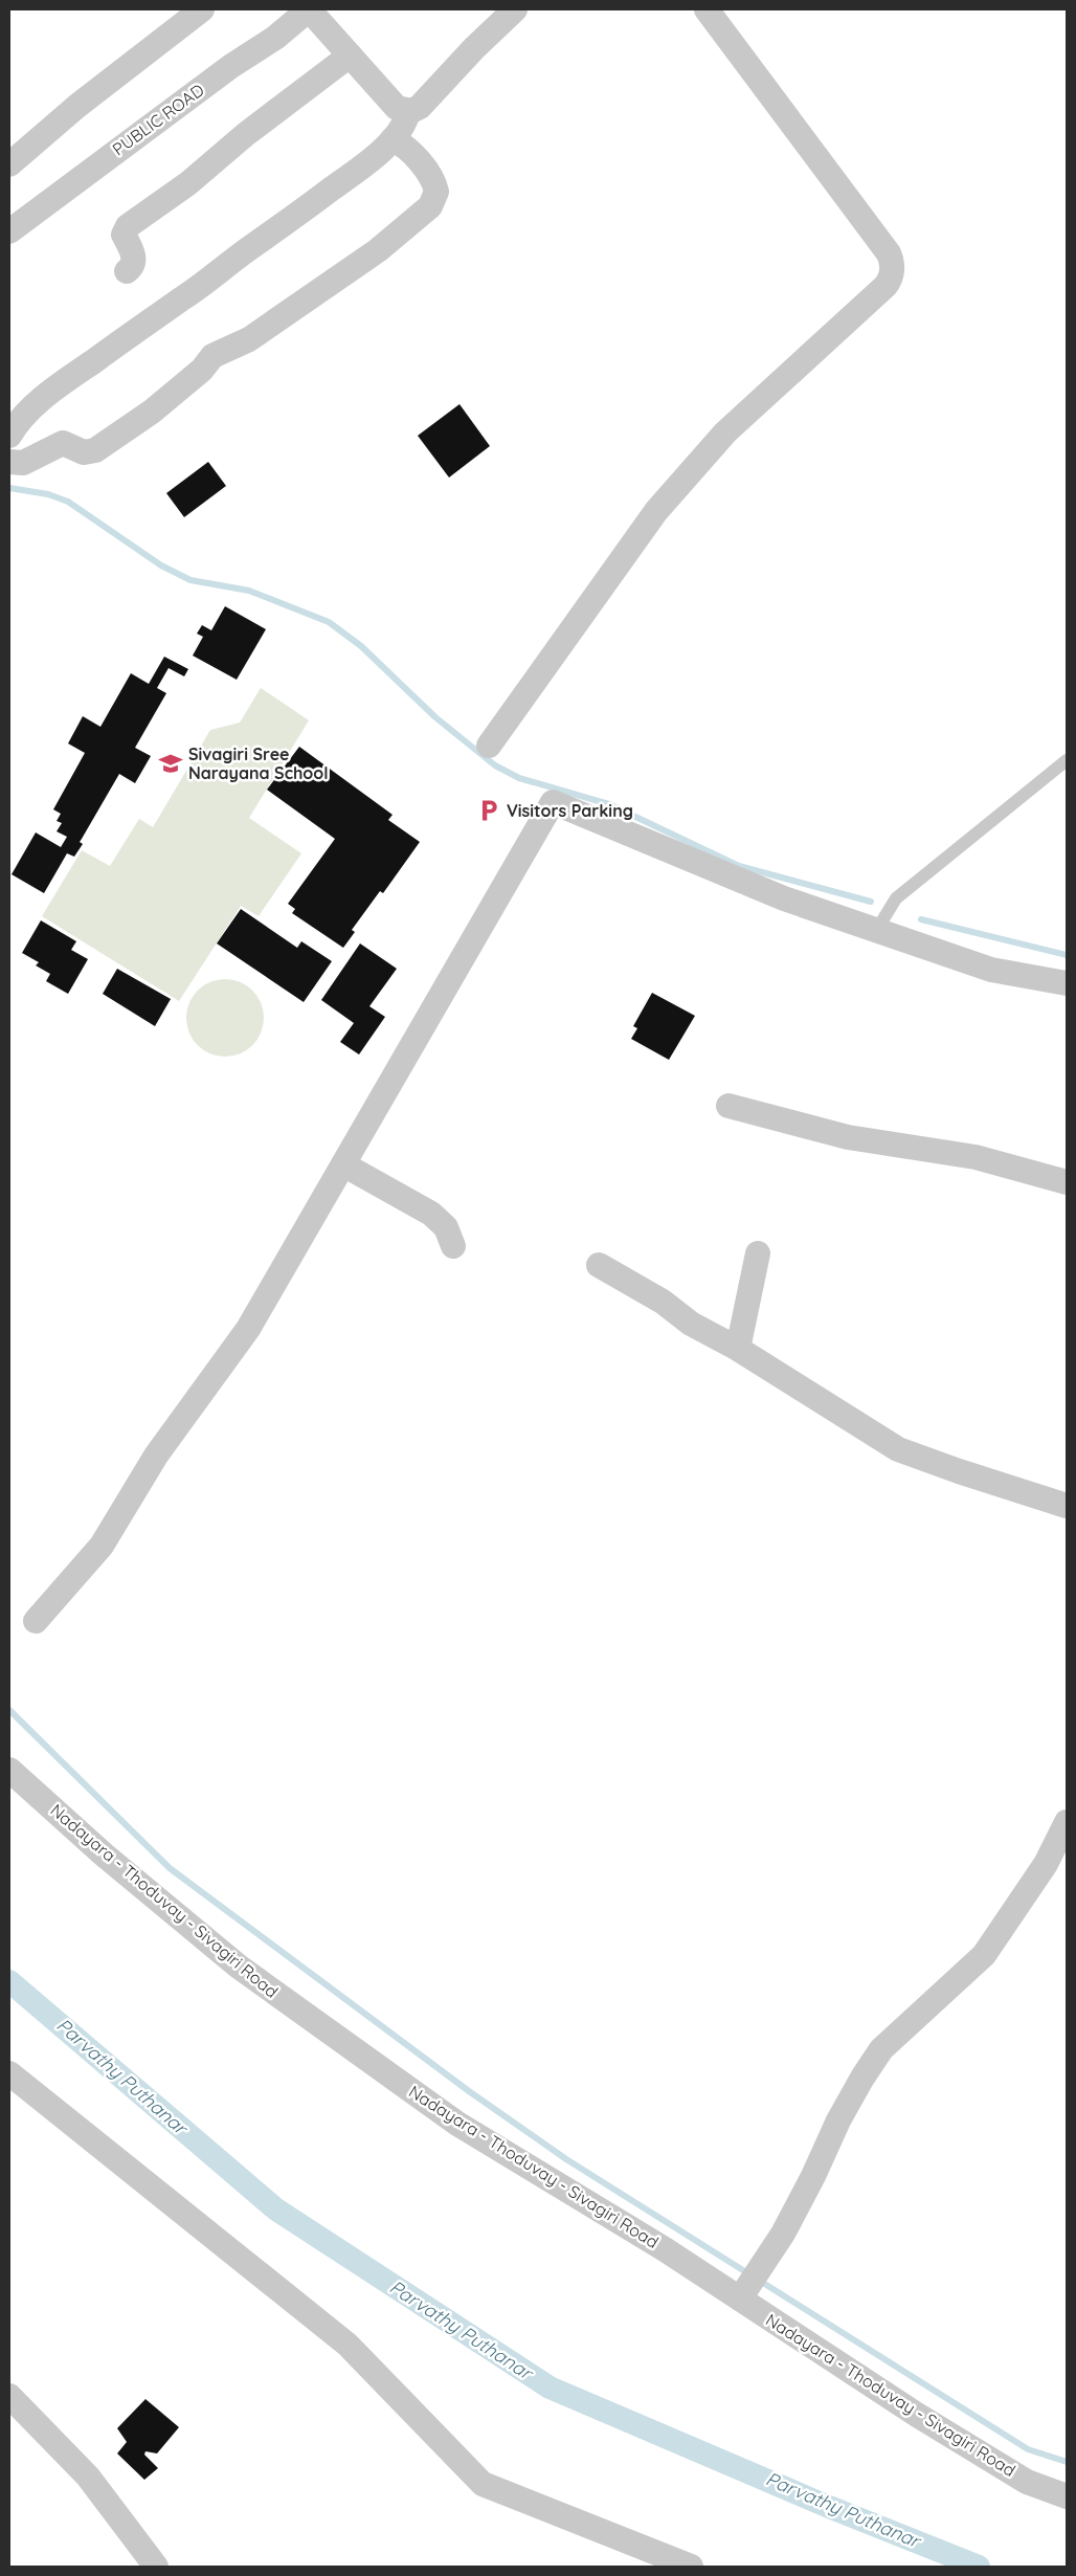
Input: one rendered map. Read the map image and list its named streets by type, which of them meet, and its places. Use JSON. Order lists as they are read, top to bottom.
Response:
{
  "streets": {
    "street": ["PUBLIC ROAD", "Nadayara - Thoduvay - Sivagiri Road"]
  },
  "water": ["Parvathy Puthanar"],
  "places": {
    "school or university": ["Sivagiri Sree Narayana School"],
    "parking": ["Visitors Parking"]
  }
}
